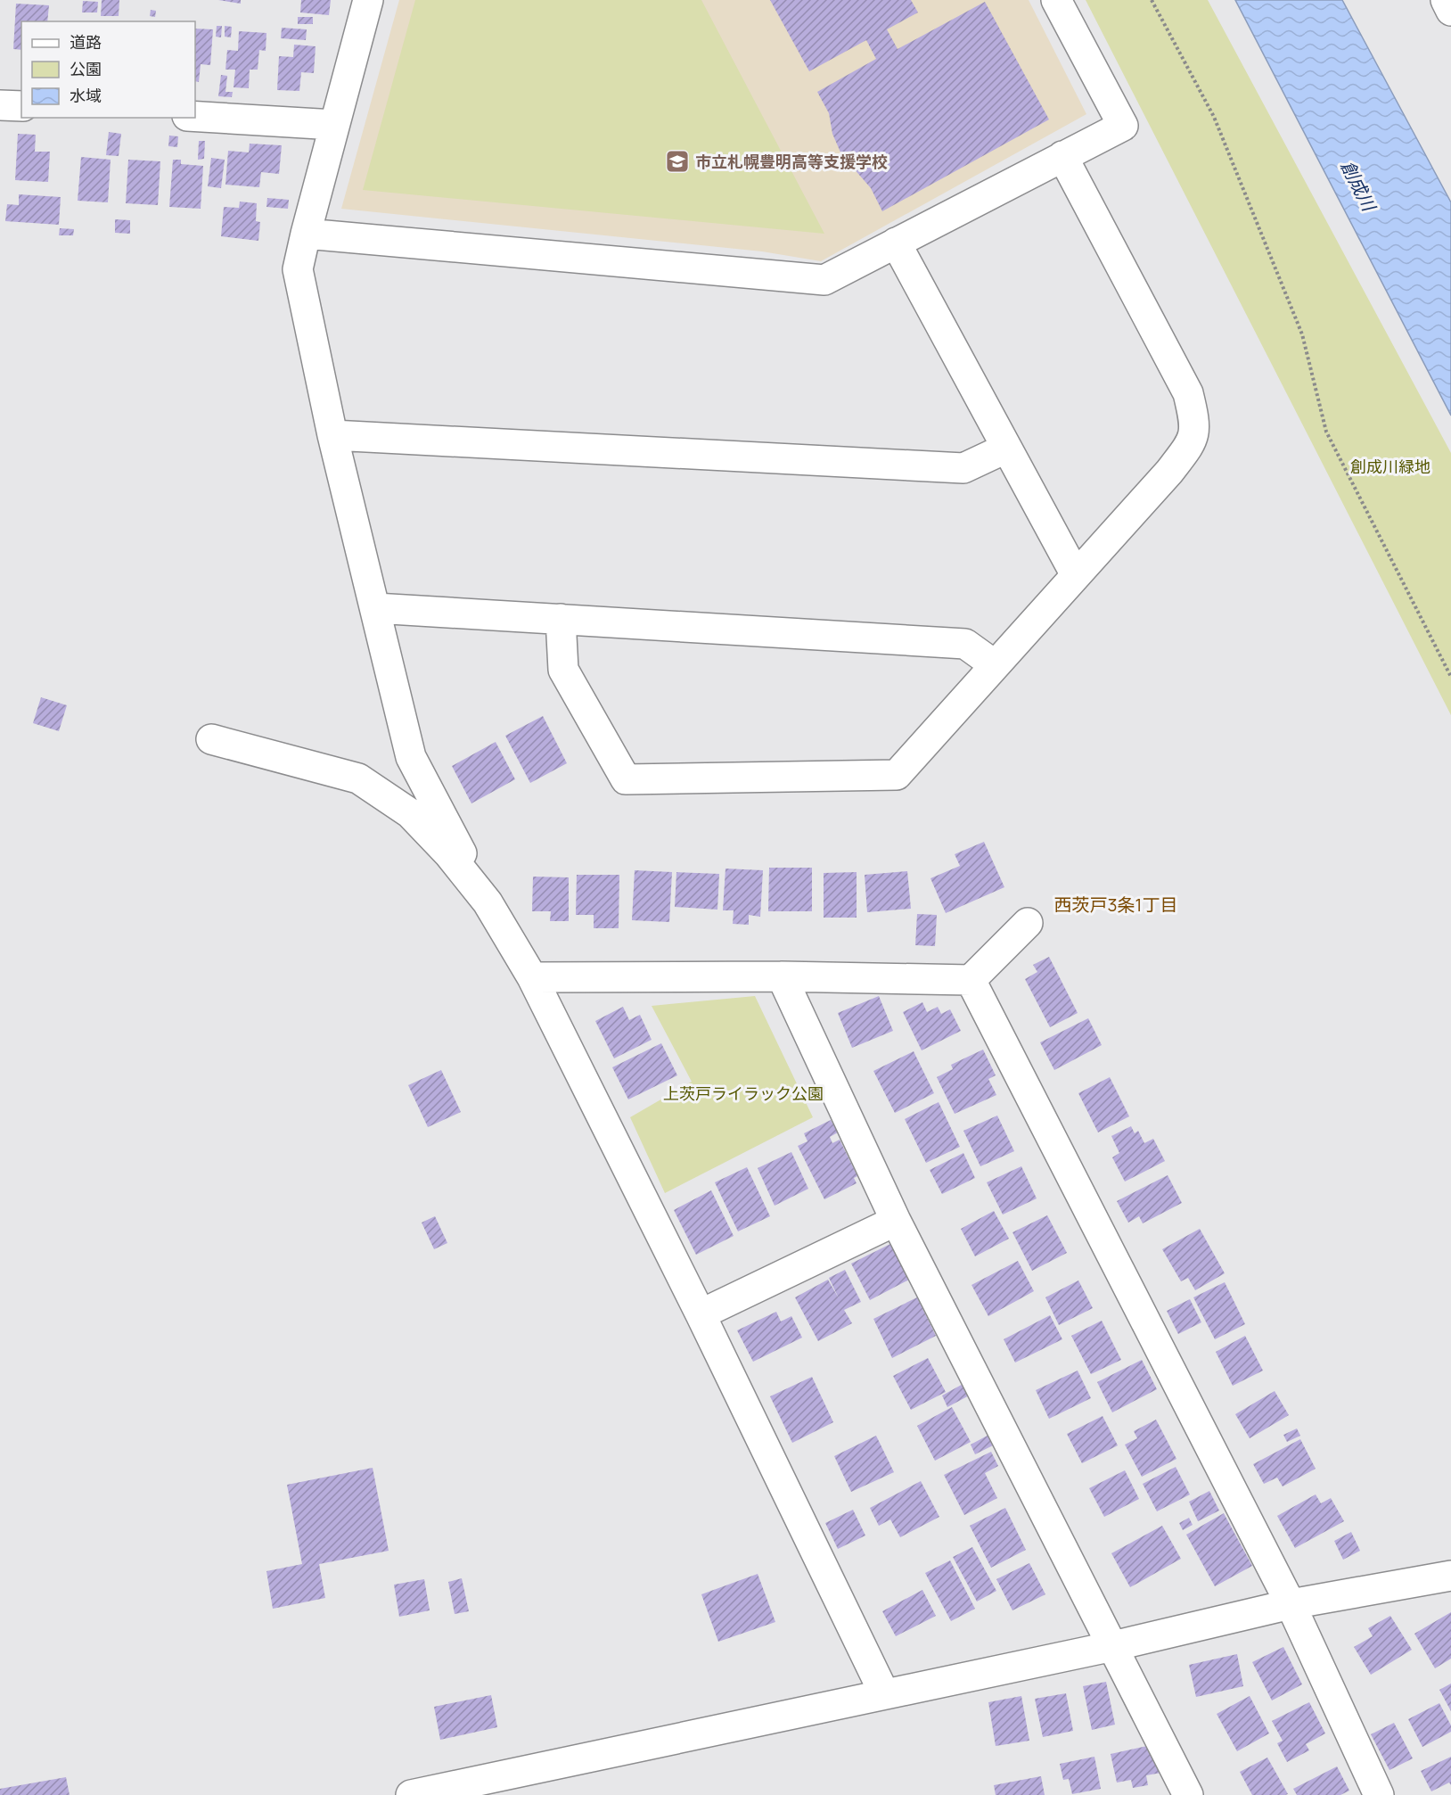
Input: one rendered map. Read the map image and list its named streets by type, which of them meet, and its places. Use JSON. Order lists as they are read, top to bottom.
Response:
{
  "districts": ["西茨戸3条1丁目"],
  "water": ["創成川"],
  "parks": ["創成川緑地", "上茨戸ライラック公園"],
  "places": {
    "school or university": ["市立札幌豊明高等支援学校"]
  },
  "legend": ["道路", "公園", "水域"]
}
